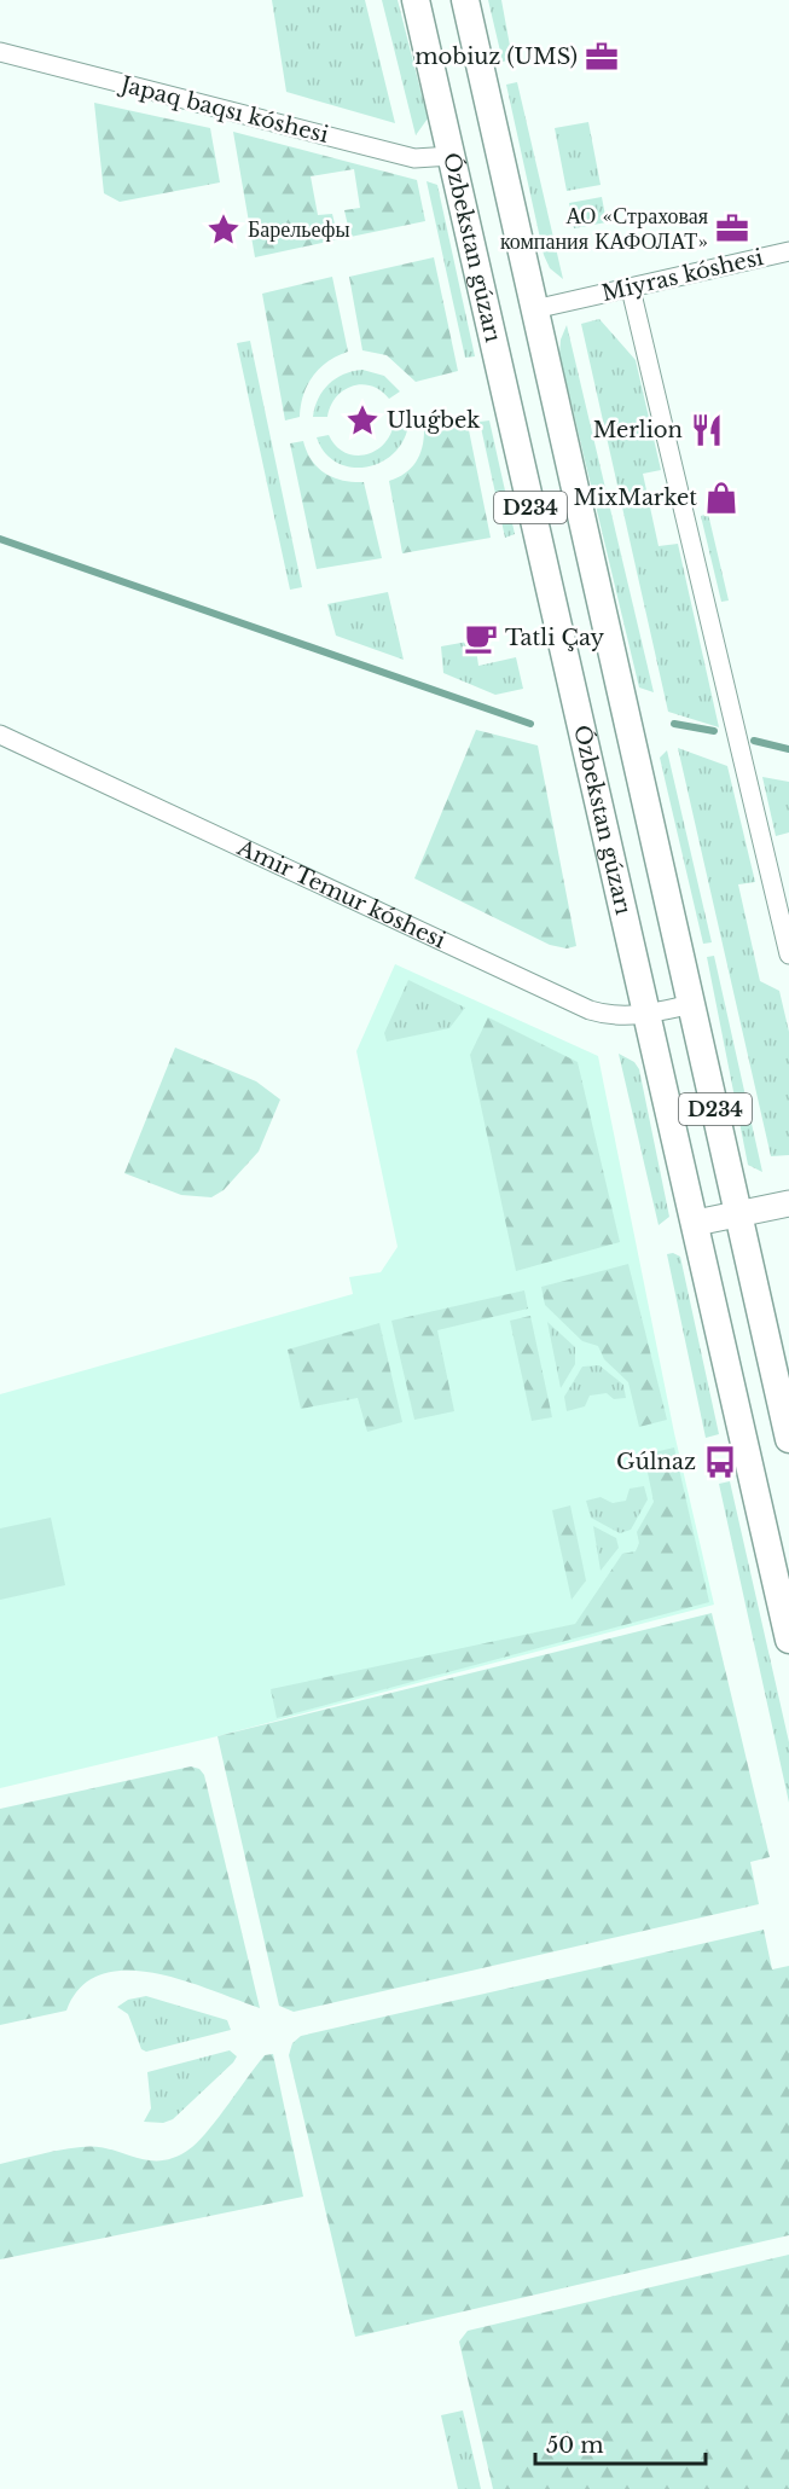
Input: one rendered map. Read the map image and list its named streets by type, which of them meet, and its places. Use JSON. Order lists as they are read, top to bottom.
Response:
{
  "streets": {
    "main road": ["Ózbekstan gúzarı", "D234"],
    "street": ["Japaq baqsı kóshesi", "Miyras kóshesi", "Amir Temur kóshesi"]
  },
  "crossings": [
    ["Japaq baqsı kóshesi", "Ózbekstan gúzarı"],
    ["Ózbekstan gúzarı", "Amir Temur kóshesi"],
    ["Miyras kóshesi", "D234"],
    ["D234", "Amir Temur kóshesi"]
  ],
  "places": {
    "office": ["mobiuz (UMS)", "АО «Страховая компания КАФОЛАТ»"],
    "place": ["Барельефы", "Uluǵbek"],
    "restaurant": ["Merlion"],
    "shop": ["MixMarket"],
    "cafe": ["Tatli Çay"],
    "bus stop": ["Gúlnaz"]
  },
  "scale_bar": "50 m"
}
